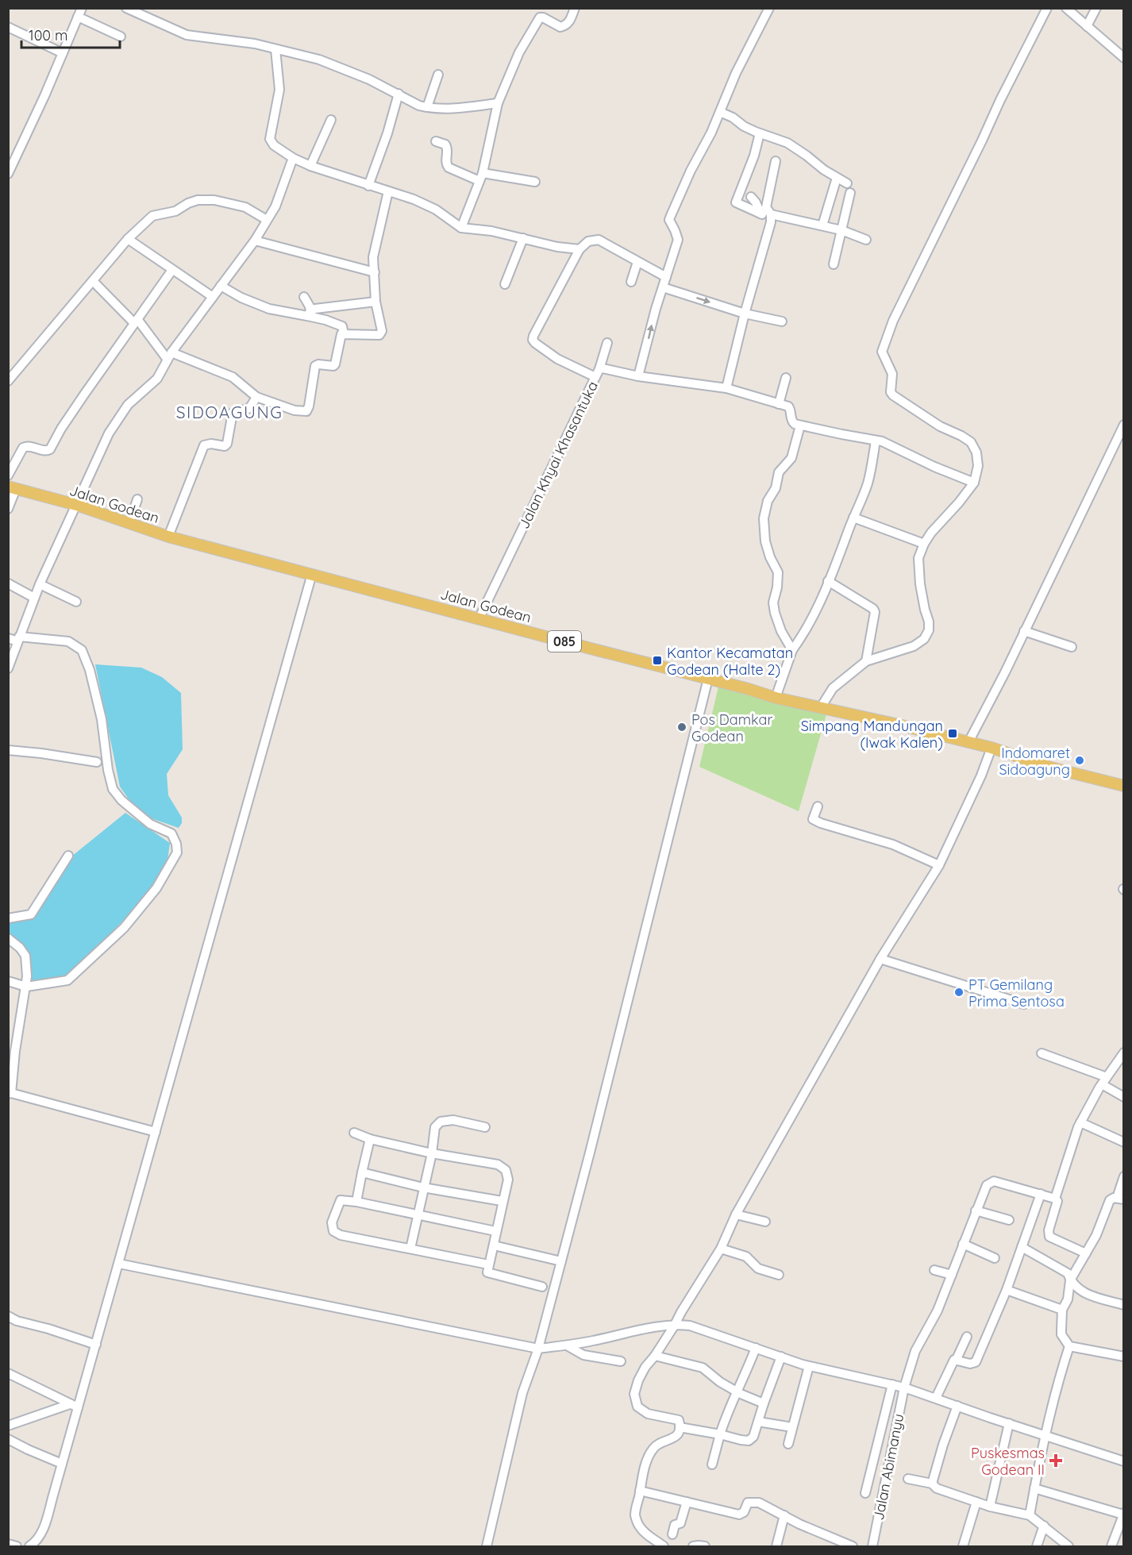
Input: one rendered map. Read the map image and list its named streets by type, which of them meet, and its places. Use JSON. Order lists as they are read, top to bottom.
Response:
{
  "streets": {
    "main road": ["Jalan Godean", "085"],
    "street": ["Jalan Khyai Khasantuka", "Jalan Abimanyu"]
  },
  "crossings": [
    ["Jalan Khyai Khasantuka", "Jalan Godean"]
  ],
  "districts": ["SIDOAGUNG"],
  "places": {
    "transit": ["Kantor Kecamatan Godean (Halte 2)", "Simpang Mandungan (Iwak Kalen)"],
    "other": ["Pos Damkar Godean", "Indomaret Sidoagung", "PT Gemilang Prima Sentosa"],
    "health": ["Puskesmas Godean II"]
  },
  "scale_bar": "100 m"
}
